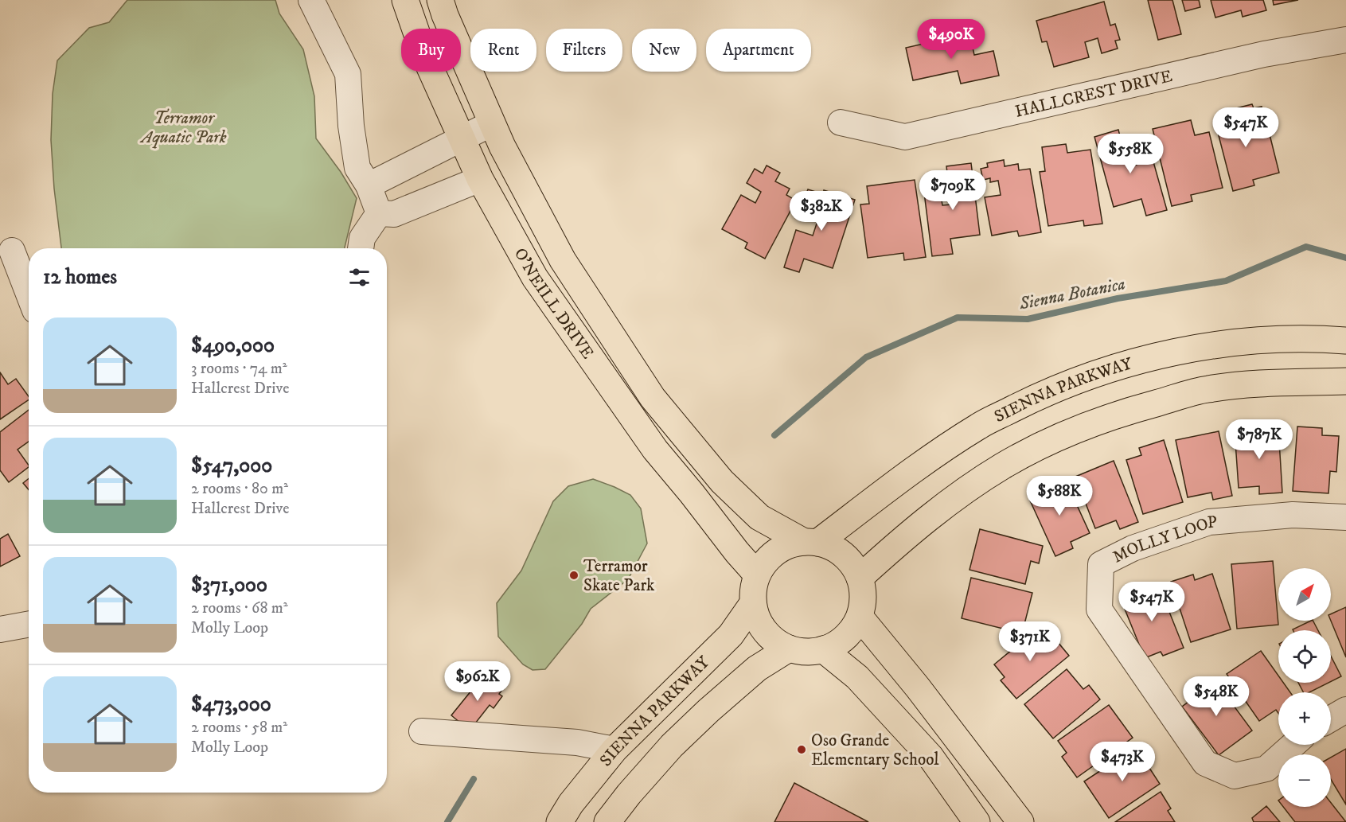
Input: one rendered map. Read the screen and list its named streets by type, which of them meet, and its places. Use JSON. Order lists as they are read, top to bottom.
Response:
{
  "streets": {
    "main road": ["O'NEILL DRIVE", "SIENNA PARKWAY"],
    "street": ["HALLCREST DRIVE", "MOLLY LOOP"]
  },
  "crossings": [
    ["O'NEILL DRIVE", "SIENNA PARKWAY"]
  ],
  "water": ["Sienna Botanica"],
  "parks": ["Terramor Aquatic Park"],
  "places": ["Terramor Skate Park", "Oso Grande Elementary School"],
  "north": "top right",
  "page": {
    "price": [
      "$490K",
      "$547K",
      "$558K",
      "$709K",
      "$382K",
      "$787K",
      "$588K",
      "$547K",
      "$371K",
      "$962K",
      "$548K",
      "$473K"
    ],
    "chip": [
      "Buy",
      "Rent",
      "Filters",
      "New",
      "Apartment"
    ],
    "heading": "12 homes",
    "list": [
      {
        "name": "$490,000",
        "note": "3 rooms · 74 m² · Hallcrest Drive"
      },
      {
        "name": "$547,000",
        "note": "2 rooms · 80 m² · Hallcrest Drive"
      },
      {
        "name": "$371,000",
        "note": "2 rooms · 68 m² · Molly Loop"
      },
      {
        "name": "$473,000",
        "note": "2 rooms · 58 m² · Molly Loop"
      }
    ],
    "map_buttons": ["+", "−"]
  }
}
